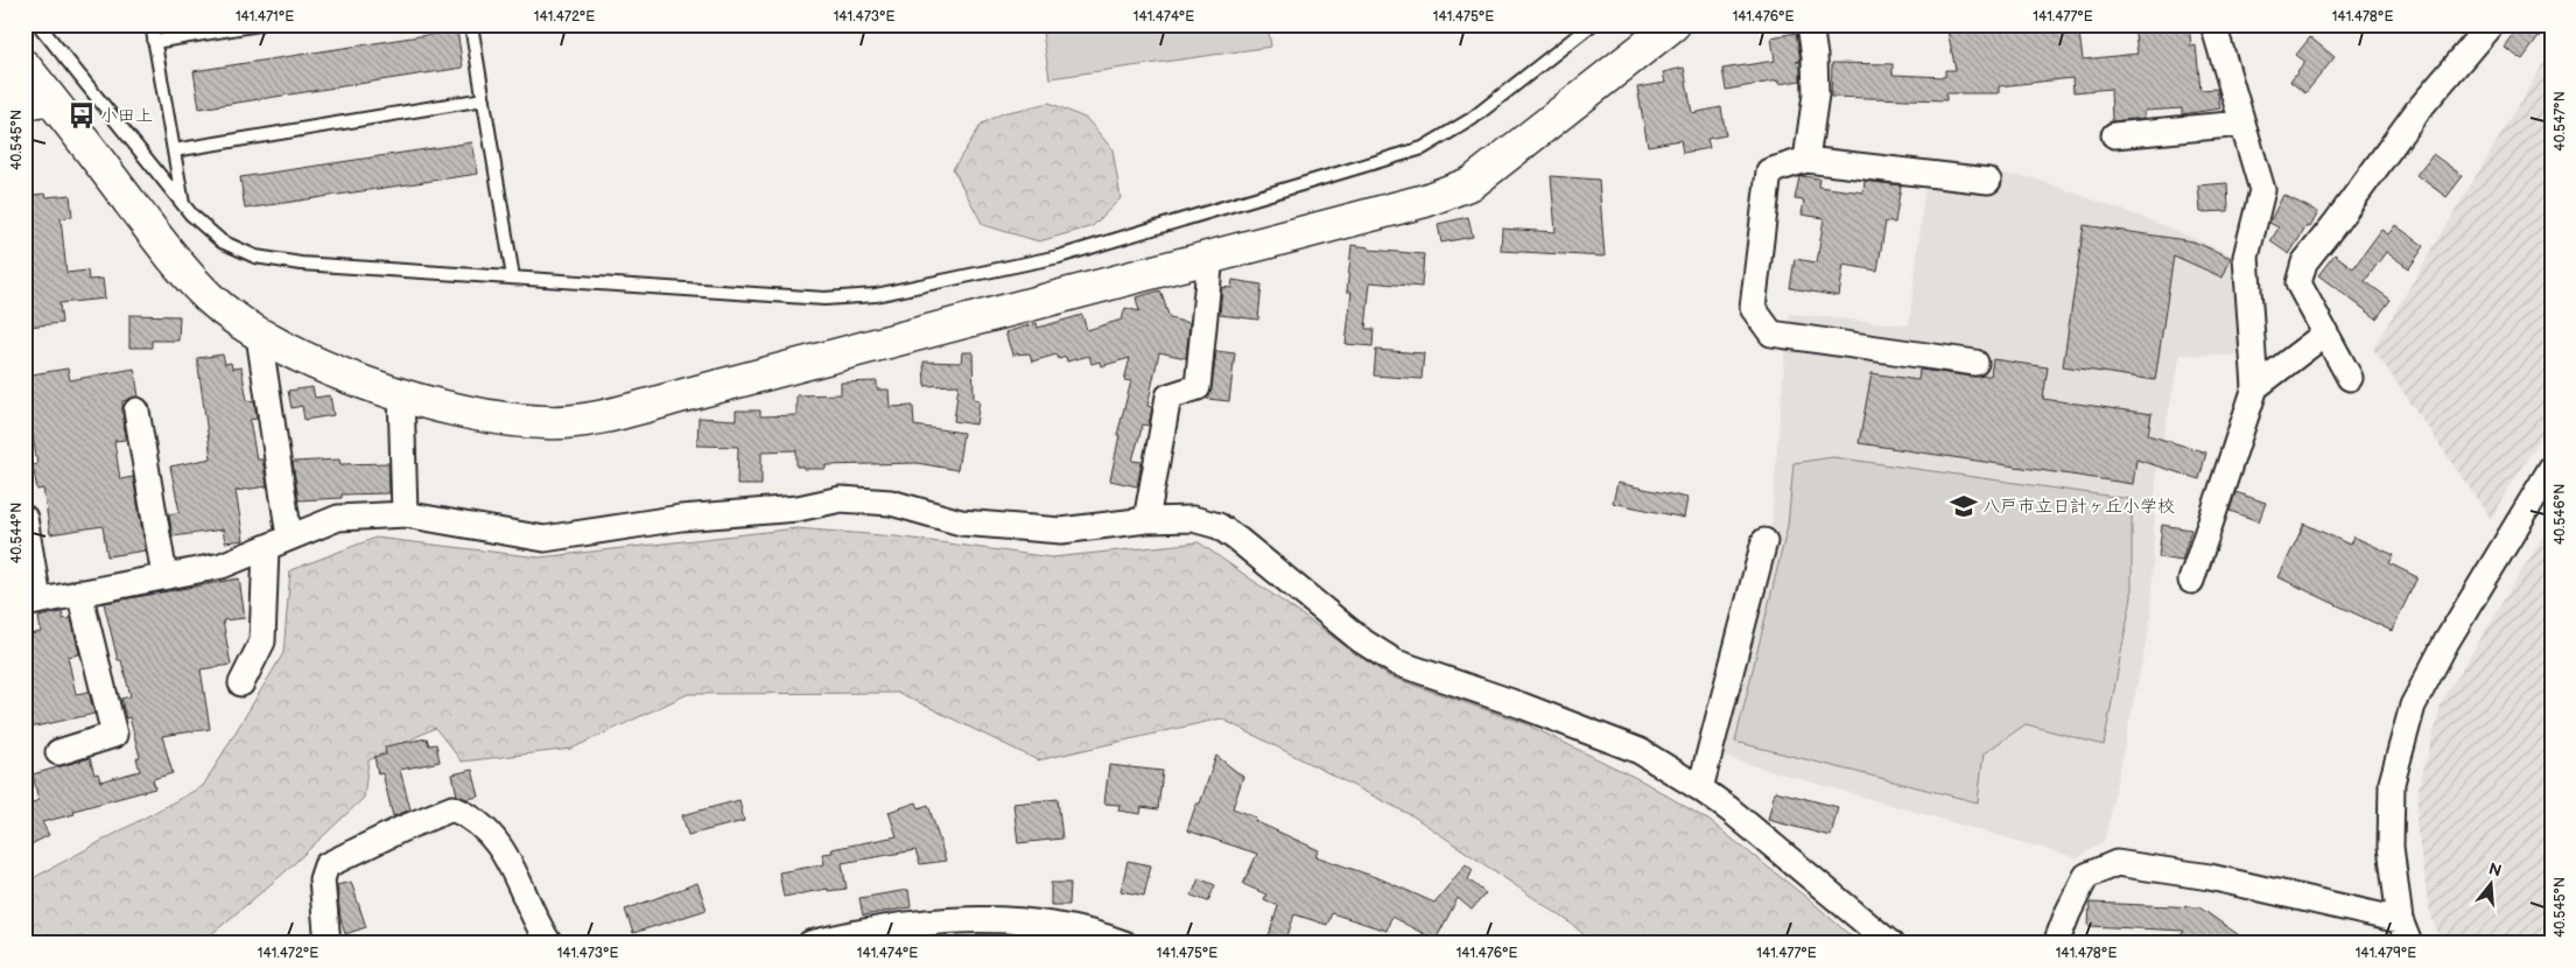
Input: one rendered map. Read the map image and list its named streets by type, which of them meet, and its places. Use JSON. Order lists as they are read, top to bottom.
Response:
{
  "places": {
    "bus stop": ["小田上"],
    "school or university": ["八戸市立日計ヶ丘小学校"]
  },
  "north": "top",
  "coordinates": [
    "141.471°E",
    "141.472°E",
    "141.473°E",
    "141.474°E",
    "141.475°E",
    "141.476°E",
    "141.477°E",
    "141.478°E",
    "40.547°N",
    "40.545°N",
    "40.546°N",
    "40.544°N",
    "141.479°E"
  ]
}
